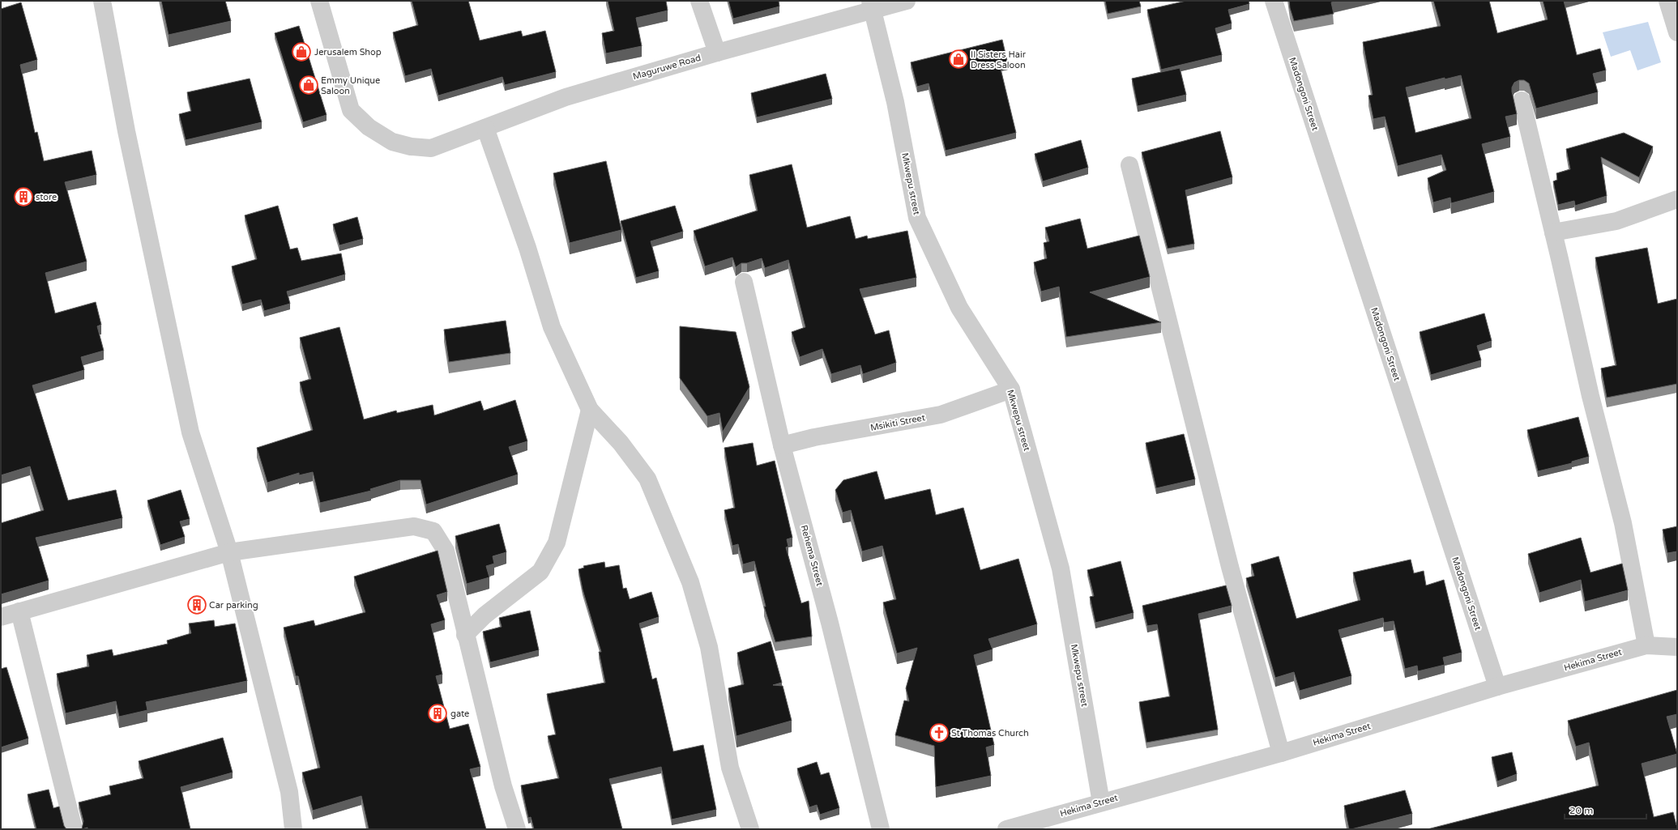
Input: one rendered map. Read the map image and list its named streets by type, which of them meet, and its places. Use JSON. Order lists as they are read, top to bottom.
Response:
{
  "streets": {
    "street": [
      "Maguruwe Road",
      "Madongoni Street",
      "Mkwepu street",
      "Msikiti Street",
      "Rehema Street",
      "Hekima Street"
    ]
  },
  "crossings": [
    ["Maguruwe Road", "Mkwepu street"],
    ["Madongoni Street", "Hekima Street"],
    ["Mkwepu street", "Msikiti Street"],
    ["Mkwepu street", "Hekima Street"],
    ["Msikiti Street", "Rehema Street"]
  ],
  "places": {
    "shop": ["Jerusalem Shop", "II Sisters Hair Dress Saloon", "Emmy Unique Saloon"],
    "building": ["store", "Car parking", "gate"],
    "church": ["St Thomas Church"]
  },
  "scale_bar": "20 m"
}
